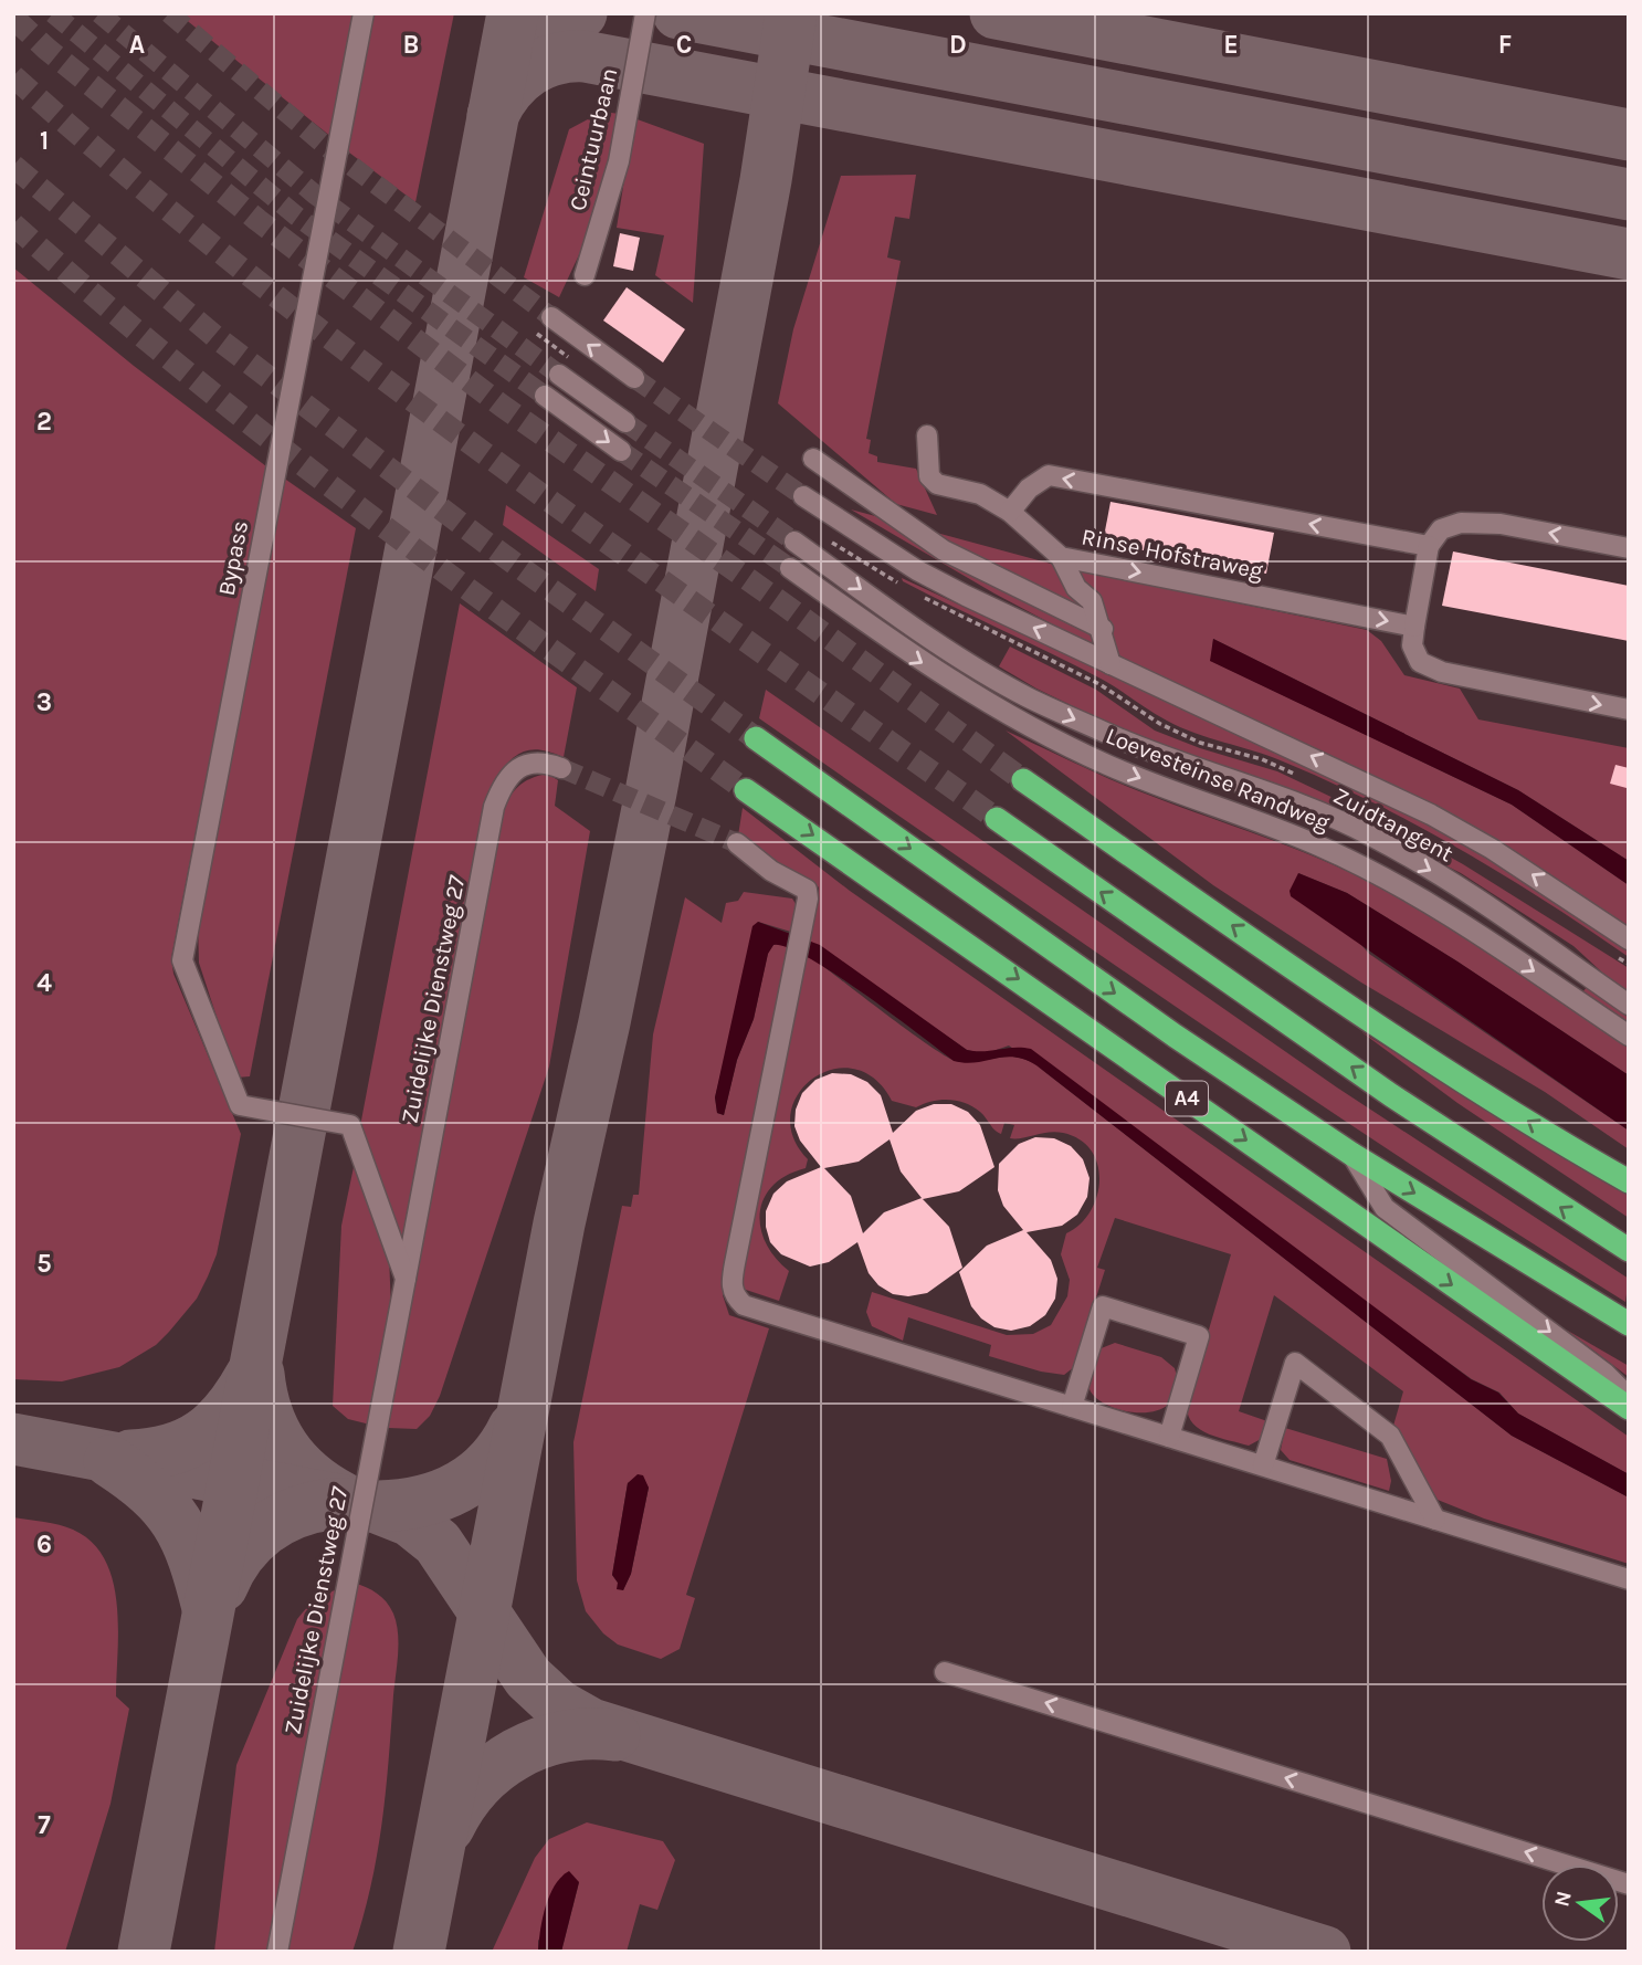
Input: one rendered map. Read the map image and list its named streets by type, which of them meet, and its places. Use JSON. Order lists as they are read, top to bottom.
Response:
{
  "streets": {
    "highway": ["A4"],
    "street": [
      "Ceintuurbaan",
      "Rinse Hofstraweg",
      "Bypass",
      "Loevesteinse Randweg",
      "Zuidtangent",
      "Zuidelijke Dienstweg 27"
    ]
  },
  "crossings": [
    ["Bypass", "Zuidelijke Dienstweg 27"]
  ],
  "north": "left",
  "grid": {
    "columns": [
      "A",
      "B",
      "C",
      "D",
      "E",
      "F"
    ],
    "rows": [
      "1",
      "2",
      "3",
      "4",
      "5",
      "6",
      "7"
    ]
  }
}
